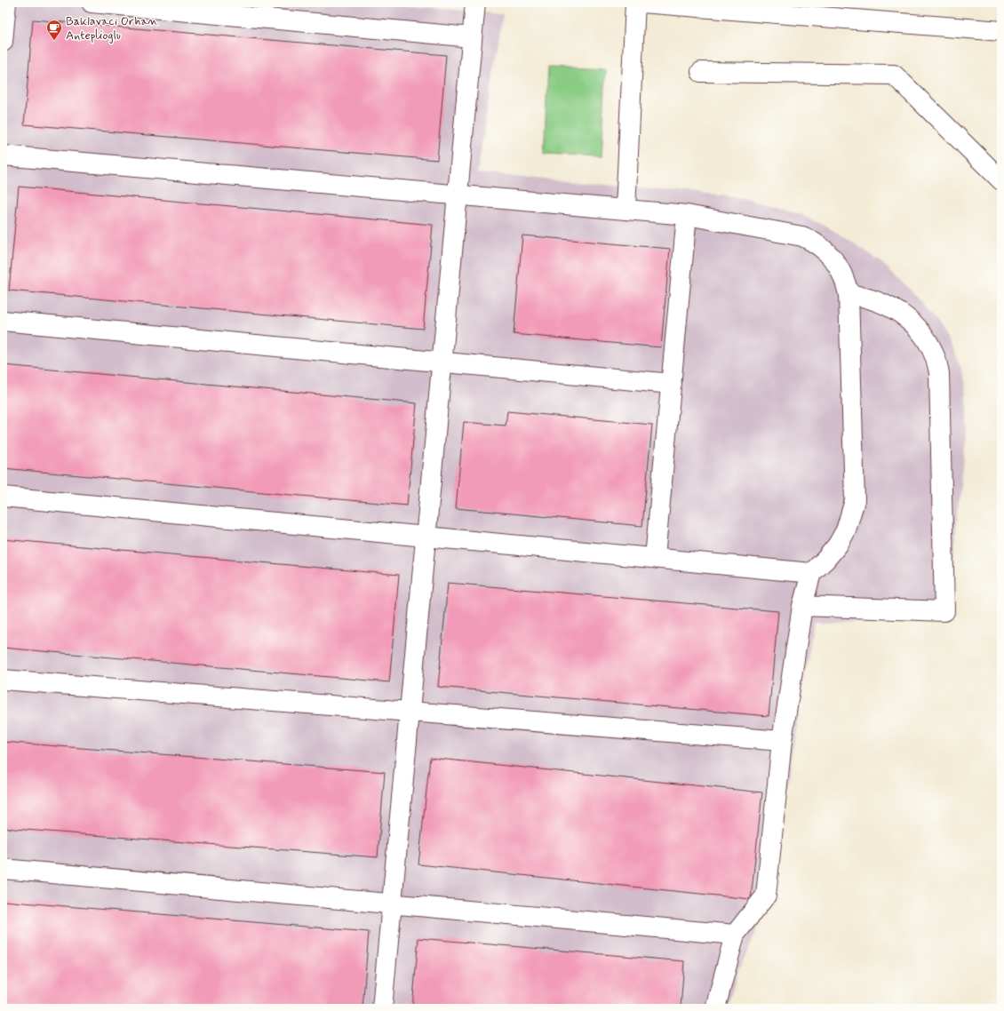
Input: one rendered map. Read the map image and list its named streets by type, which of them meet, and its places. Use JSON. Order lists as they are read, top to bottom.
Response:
{
  "places": {
    "cafe": ["Baklavaci Orhan Anteplioglu"]
  }
}
